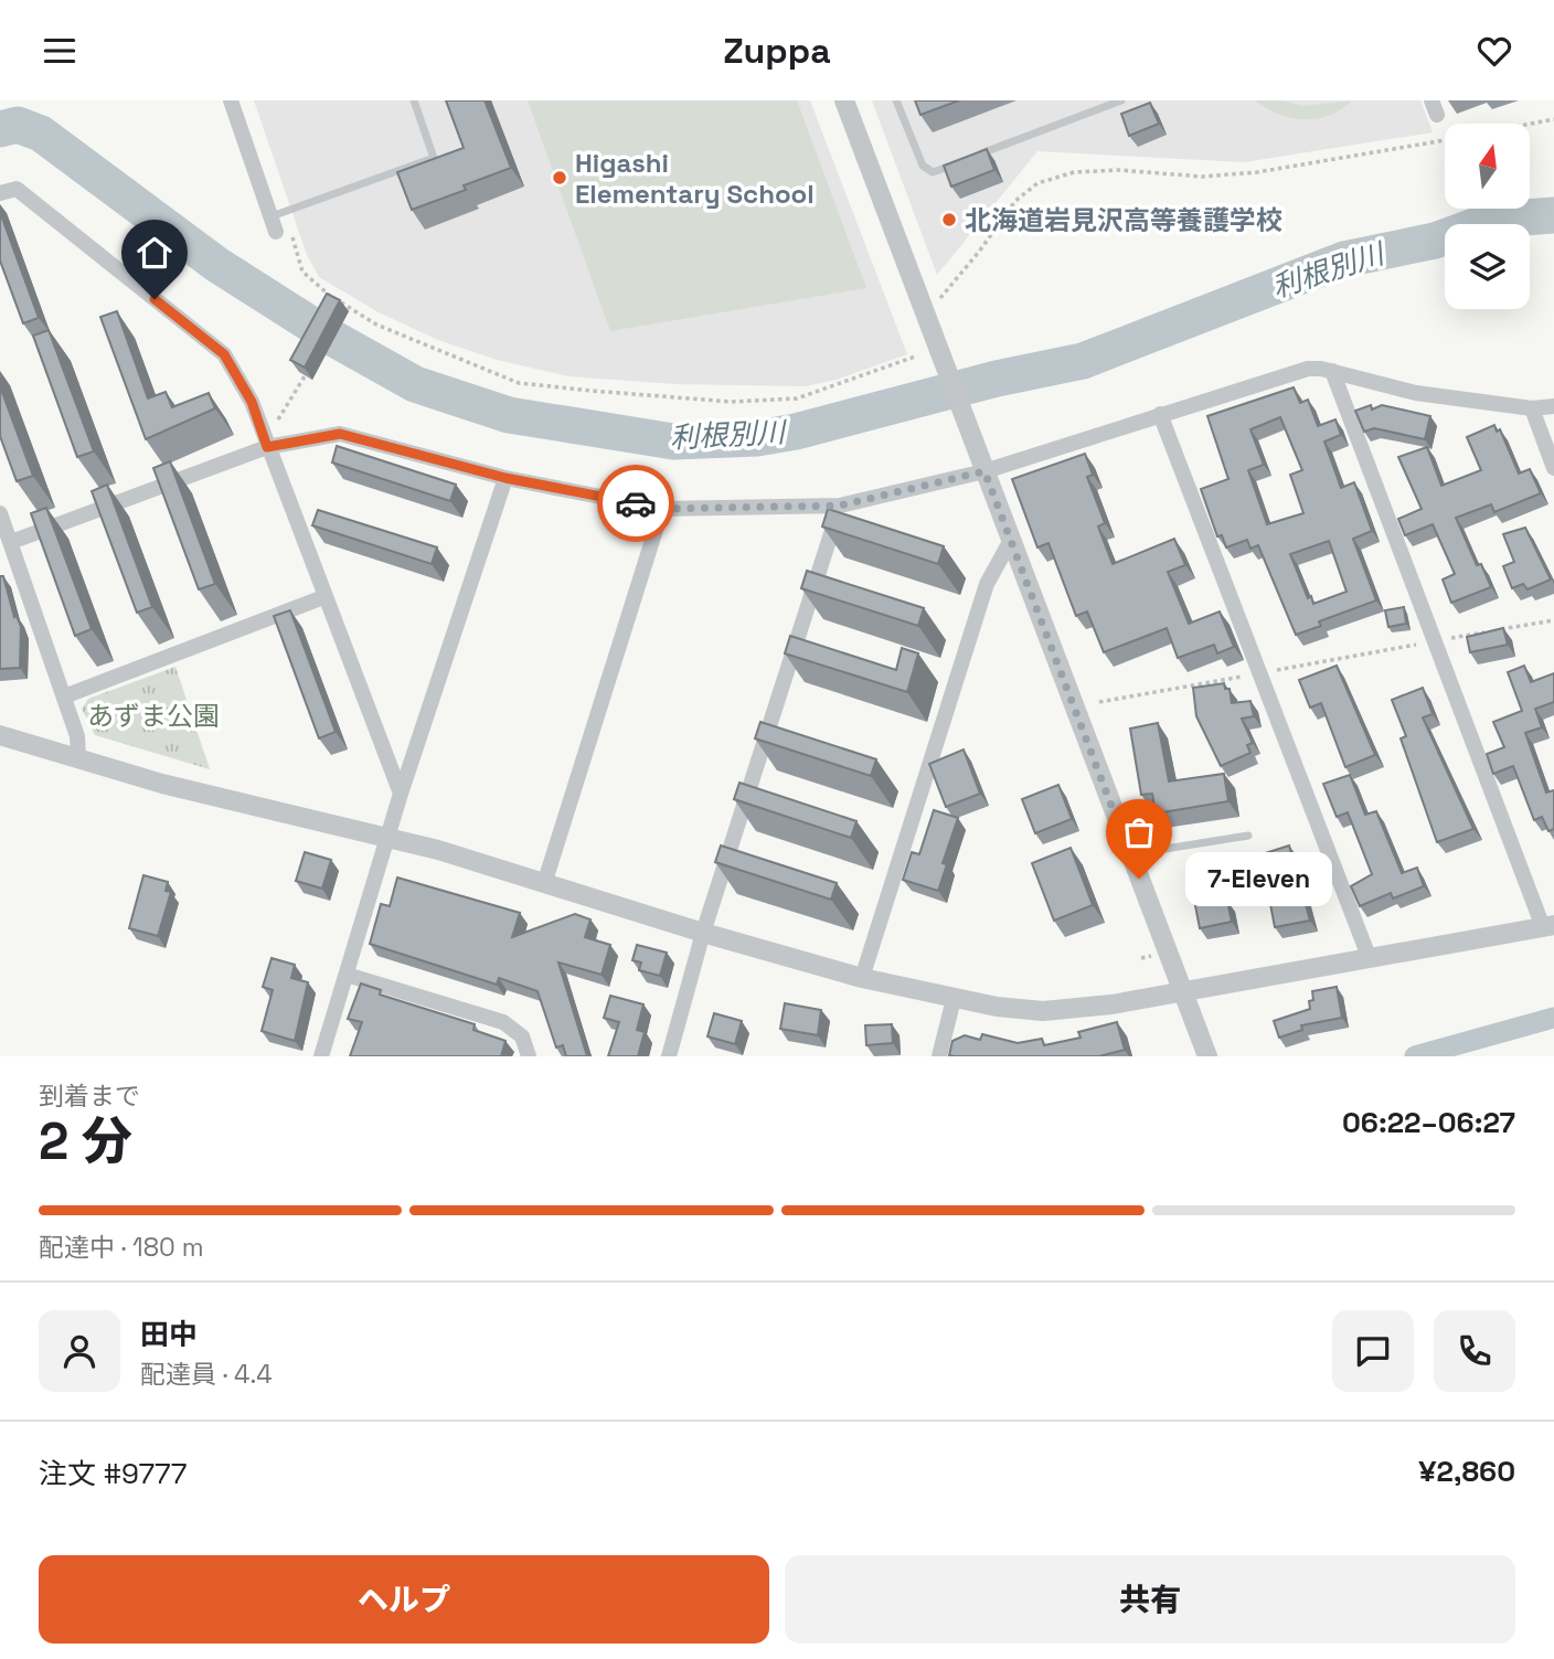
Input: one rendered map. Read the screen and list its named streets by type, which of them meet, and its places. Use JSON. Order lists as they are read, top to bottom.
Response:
{
  "water": ["利根別川"],
  "parks": ["あずま公園"],
  "places": ["Higashi Elementary School", "北海道岩見沢高等養護学校", "7-Eleven"],
  "north": "top",
  "page": {
    "header": "Zuppa",
    "bubble": "7-Eleven",
    "heading": ["2 分", "到着まで", "06:22–06:27"],
    "panel": [
      "田中",
      "配達員 · 4.4",
      "注文 #9777",
      "¥2,860"
    ],
    "bar": "配達中 · 180 m",
    "buttons": ["ヘルプ", "共有"]
  }
}
